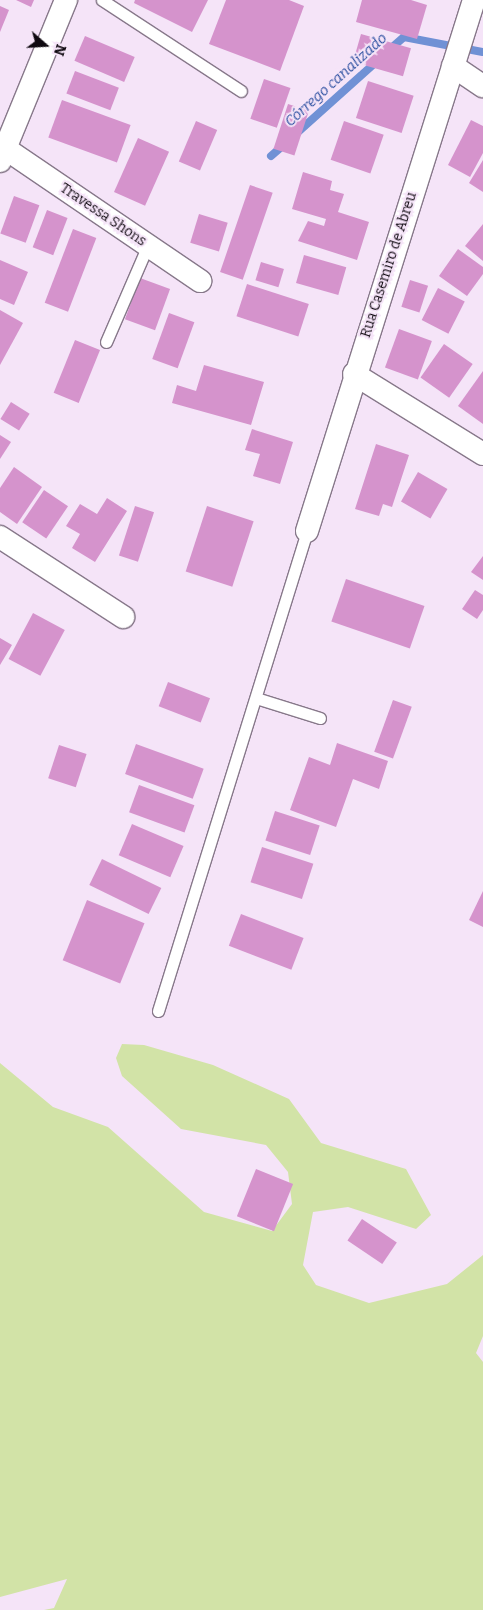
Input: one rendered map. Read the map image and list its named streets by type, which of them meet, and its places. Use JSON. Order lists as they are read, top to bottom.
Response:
{
  "streets": {
    "street": ["Travessa Shons", "Rua Casemiro de Abreu"]
  },
  "water": ["Córrego canalizado"],
  "north": "right"
}
